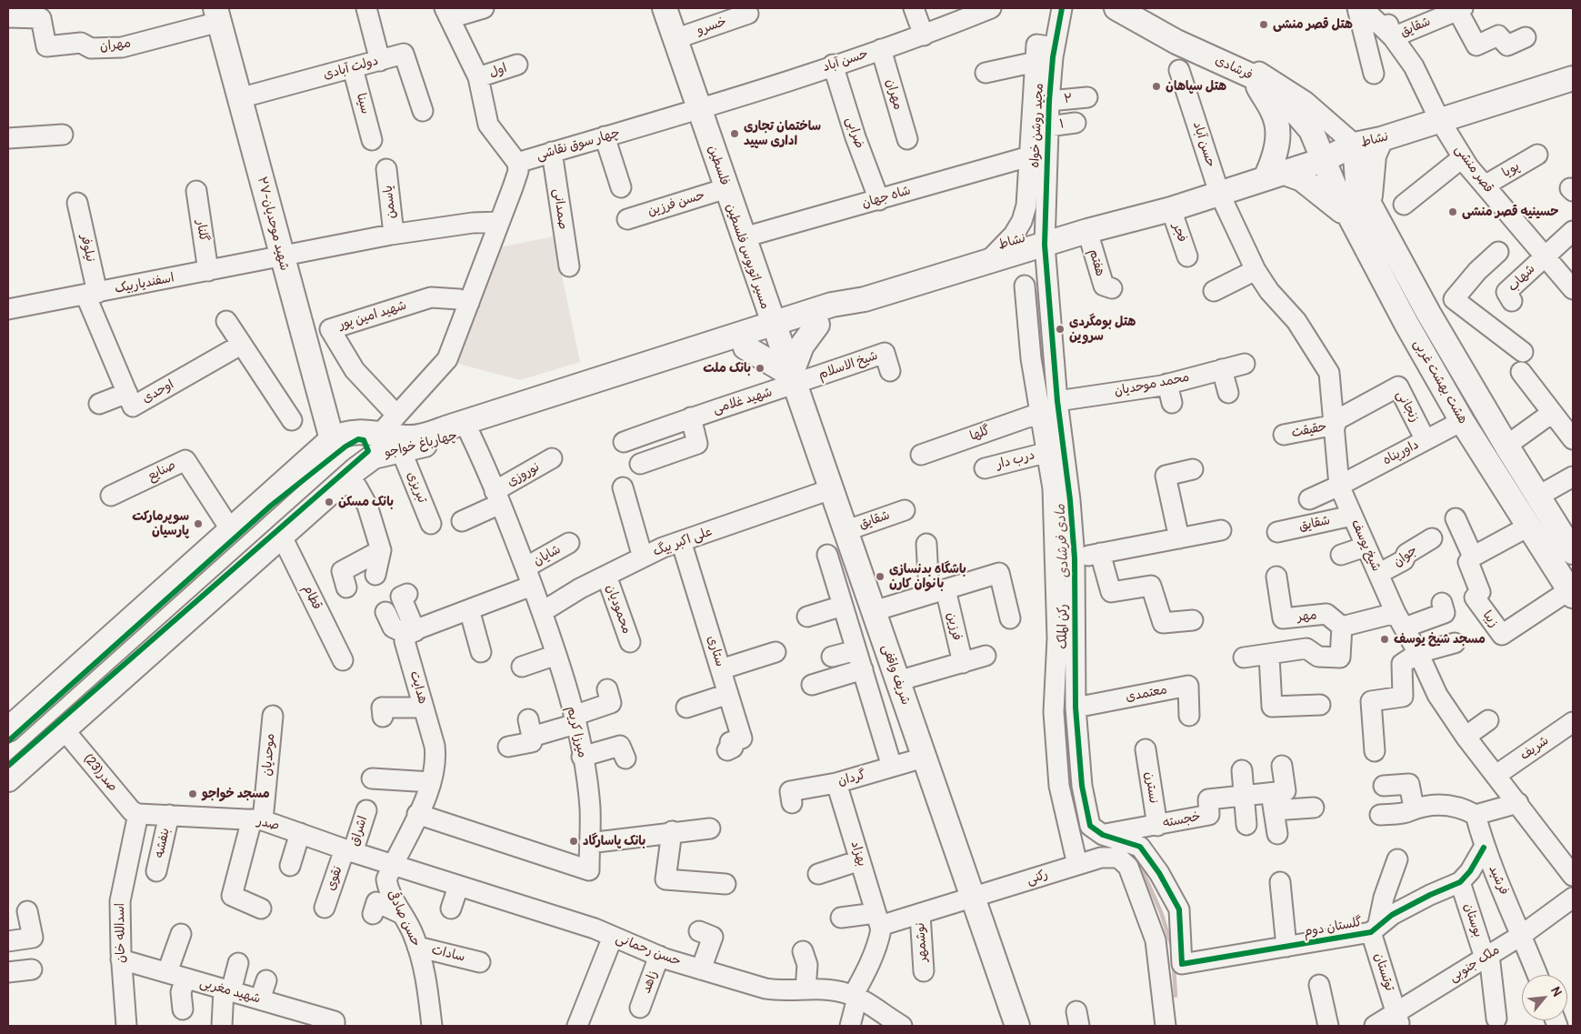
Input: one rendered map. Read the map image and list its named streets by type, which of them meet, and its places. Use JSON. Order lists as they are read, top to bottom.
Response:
{
  "streets": {
    "main road": [
      "فرشادی",
      "نشاط",
      "فلسطین",
      "۲۷-شهید موحدیان",
      "هشت بهشت غربی",
      "چهارباغ خواجو",
      "شریف واقفی"
    ],
    "street": [
      "خسرو",
      "شقایق",
      "مهران",
      "حسن آباد",
      "دولت آبادی",
      "اول",
      "۲",
      "سینا",
      "۱",
      "مجید روشن خواه",
      "ضرابی",
      "چهار سوق نقاشی",
      "قصر منشی",
      "پویا",
      "شاه جهان",
      "یاسمن",
      "حسن فرزین",
      "صمدانی",
      "گلنار",
      "فجر",
      "نیلوفر",
      "مسیر اتوبوس فلسطین",
      "هفتم",
      "شهاب",
      "اسفندیاربیک",
      "شهید امین پور",
      "شیخ الاسلام",
      "محمد موحدیان",
      "اوحدی",
      "شهید غلامی",
      "زنجانی",
      "حقیقت",
      "گلها",
      "داورپناه",
      "درب دار",
      "صنایع",
      "نوروزی",
      "تبریزی",
      "علی اکبر بیگ",
      "شیخ یوسف",
      "شایان",
      "جوان",
      "قطام",
      "محمودیان",
      "مهر",
      "زیبا",
      "فرزین",
      "رکن الملک",
      "ستاری",
      "هدایت",
      "معتمدی",
      "میرزا کریم",
      "شریف",
      "موحدیان",
      "(23)صدر",
      "گردان",
      "نسترن",
      "خجسته",
      "صدر",
      "اشراق",
      "بنفشه",
      "بهزاد",
      "رکنی",
      "نقوی",
      "فرشید",
      "حسن صادقی",
      "بوستان",
      "گلستان دوم",
      "اسدالله خان",
      "نوشمهر",
      "حسن رحمانی",
      "سادات",
      "ملک جنوبی",
      "توتستان",
      "زاهد",
      "شهید مغربی"
    ]
  },
  "crossings": [
    ["خسرو", "فلسطین"],
    ["شقایق", "قصر منشی"],
    ["شقایق", "شیخ یوسف"],
    ["شقایق", "شریف واقفی"],
    ["مهران", "حسن آباد"],
    ["مهران", "۲۷-شهید موحدیان"],
    ["حسن آباد", "ضرابی"],
    ["حسن آباد", "نشاط"],
    ["حسن آباد", "چهار سوق نقاشی"],
    ["حسن آباد", "فلسطین"],
    ["حسن آباد", "شیخ یوسف"],
    ["دولت آبادی", "سینا"],
    ["دولت آبادی", "۲۷-شهید موحدیان"],
    ["فرشادی", "نشاط"],
    ["فرشادی", "هشت بهشت غربی"],
    ["۲", "مجید روشن خواه"],
    ["۱", "مجید روشن خواه"],
    ["مجید روشن خواه", "نشاط"],
    ["مجید روشن خواه", "شاه جهان"],
    ["مجید روشن خواه", "رکن الملک"],
    ["ضرابی", "شاه جهان"],
    ["نشاط", "فلسطین"],
    ["نشاط", "قصر منشی"],
    ["نشاط", "فجر"],
    ["نشاط", "مسیر اتوبوس فلسطین"],
    ["نشاط", "هفتم"],
    ["نشاط", "هشت بهشت غربی"],
    ["نشاط", "چهارباغ خواجو"],
    ["نشاط", "شیخ یوسف"],
    ["نشاط", "رکن الملک"],
    ["نشاط", "شریف واقفی"],
    ["چهار سوق نقاشی", "فلسطین"],
    ["چهار سوق نقاشی", "صمدانی"],
    ["فلسطین", "شاه جهان"],
    ["فلسطین", "حسن فرزین"],
    ["فلسطین", "مسیر اتوبوس فلسطین"],
    ["فلسطین", "چهارباغ خواجو"],
    ["فلسطین", "شریف واقفی"],
    ["قصر منشی", "پویا"],
    ["قصر منشی", "شهاب"],
    ["حسن فرزین", "مسیر اتوبوس فلسطین"],
    ["۲۷-شهید موحدیان", "اسفندیاربیک"],
    ["۲۷-شهید موحدیان", "چهارباغ خواجو"],
    ["گلنار", "اسفندیاربیک"],
    ["نیلوفر", "اسفندیاربیک"],
    ["نیلوفر", "اوحدی"],
    ["مسیر اتوبوس فلسطین", "چهارباغ خواجو"],
    ["مسیر اتوبوس فلسطین", "شریف واقفی"],
    ["اسفندیاربیک", "اوحدی"],
    ["شیخ الاسلام", "شهید غلامی"],
    ["شیخ الاسلام", "شریف واقفی"],
    ["هشت بهشت غربی", "داورپناه"],
    ["هشت بهشت غربی", "زیبا"],
    ["محمد موحدیان", "گلها"],
    ["محمد موحدیان", "رکن الملک"],
    ["شهید غلامی", "شریف واقفی"],
    ["زنجانی", "حقیقت"],
    ["زنجانی", "داورپناه"],
    ["زنجانی", "شیخ یوسف"],
    ["حقیقت", "شیخ یوسف"],
    ["گلها", "رکن الملک"],
    ["چهارباغ خواجو", "صنایع"],
    ["چهارباغ خواجو", "تبریزی"],
    ["چهارباغ خواجو", "قطام"],
    ["چهارباغ خواجو", "شریف واقفی"],
    ["چهارباغ خواجو", "میرزا کریم"],
    ["چهارباغ خواجو", "(23)صدر"],
    ["داورپناه", "شیخ یوسف"],
    ["درب دار", "رکن الملک"],
    ["نوروزی", "میرزا کریم"],
    ["علی اکبر بیگ", "محمودیان"],
    ["علی اکبر بیگ", "ستاری"],
    ["علی اکبر بیگ", "شریف واقفی"],
    ["علی اکبر بیگ", "میرزا کریم"],
    ["شیخ یوسف", "جوان"],
    ["شیخ یوسف", "شریف"],
    ["شایان", "میرزا کریم"],
    ["رکن الملک", "معتمدی"],
    ["رکن الملک", "خجسته"],
    ["رکن الملک", "رکنی"],
    ["رکن الملک", "گلستان دوم"],
    ["شریف واقفی", "گردان"],
    ["شریف واقفی", "رکنی"],
    ["هدایت", "میرزا کریم"],
    ["هدایت", "صدر"],
    ["هدایت", "حسن صادقی"],
    ["هدایت", "حسن رحمانی"],
    ["موحدیان", "صدر"],
    ["(23)صدر", "صدر"],
    ["(23)صدر", "اسدالله خان"],
    ["گردان", "بهزاد"],
    ["نسترن", "خجسته"],
    ["خجسته", "گلستان دوم"],
    ["صدر", "اشراق"],
    ["صدر", "بنفشه"],
    ["صدر", "نقوی"],
    ["صدر", "حسن صادقی"],
    ["صدر", "اسدالله خان"],
    ["صدر", "حسن رحمانی"],
    ["اشراق", "نقوی"],
    ["بهزاد", "حسن رحمانی"],
    ["فرشید", "گلستان دوم"],
    ["فرشید", "ملک جنوبی"],
    ["حسن صادقی", "حسن رحمانی"],
    ["حسن صادقی", "سادات"],
    ["بوستان", "گلستان دوم"],
    ["بوستان", "ملک جنوبی"],
    ["گلستان دوم", "توتستان"],
    ["اسدالله خان", "شهید مغربی"],
    ["حسن رحمانی", "زاهد"],
    ["ملک جنوبی", "توتستان"]
  ],
  "water": ["مادی فرشادی"],
  "places": [
    "هتل قصر منشی",
    "هتل سپاهان",
    "ساختمان تجاری اداری سپید",
    "حسینیه قصر منشی",
    "هتل بومگردی سروین",
    "بانک ملت",
    "بانک مسکن",
    "سوپرمارکت پارسیان",
    "باشگاه بدنسازی بانوان کارن",
    "مسجد شیخ یوسف",
    "مسجد خواجو",
    "بانک پاسارگاد"
  ],
  "north": "top right"
}
